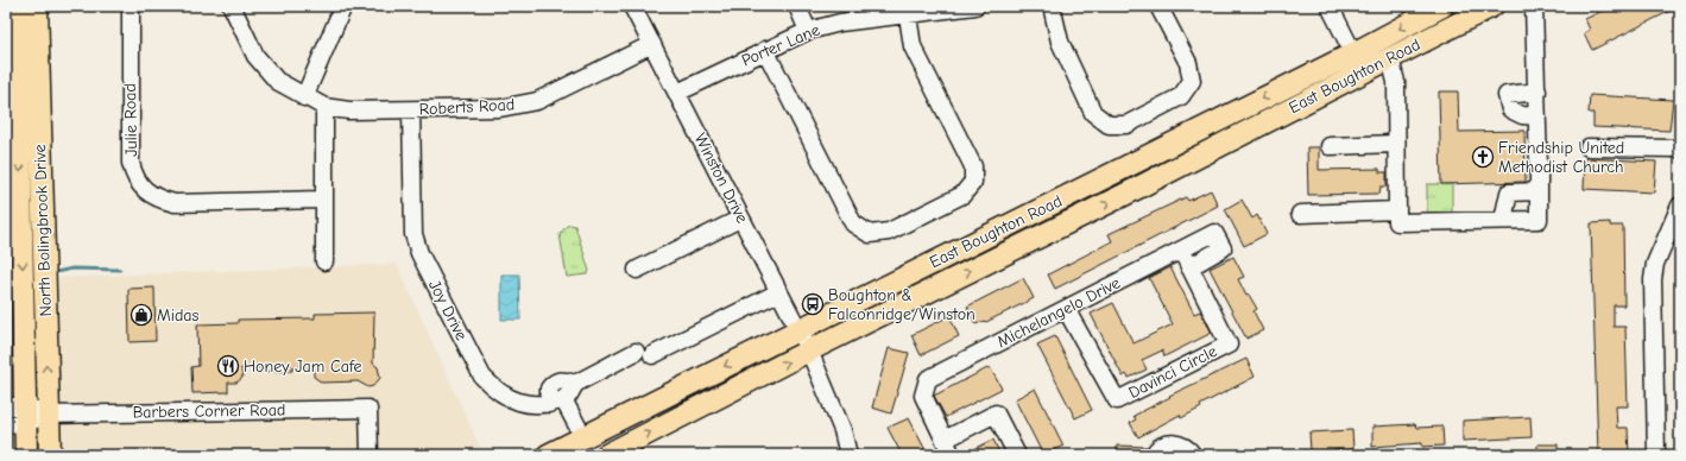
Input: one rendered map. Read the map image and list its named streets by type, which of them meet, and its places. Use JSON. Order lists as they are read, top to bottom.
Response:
{
  "streets": {
    "main road": ["East Boughton Road", "North Bolingbrook Drive"],
    "street": [
      "Porter Lane",
      "Roberts Road",
      "Julie Road",
      "Winston Drive",
      "Joy Drive",
      "Michelangelo Drive",
      "Davinci Circle",
      "Barbers Corner Road"
    ]
  },
  "crossings": [
    ["Porter Lane", "Winston Drive"],
    ["East Boughton Road", "Winston Drive"],
    ["Roberts Road", "Winston Drive"],
    ["Roberts Road", "Joy Drive"],
    ["North Bolingbrook Drive", "Barbers Corner Road"],
    ["Michelangelo Drive", "Davinci Circle"]
  ],
  "places": {
    "church": ["Friendship United Methodist Church"],
    "bus stop": ["Boughton & Falconridge/Winston"],
    "shop": ["Midas"],
    "restaurant": ["Honey Jam Cafe"]
  }
}
